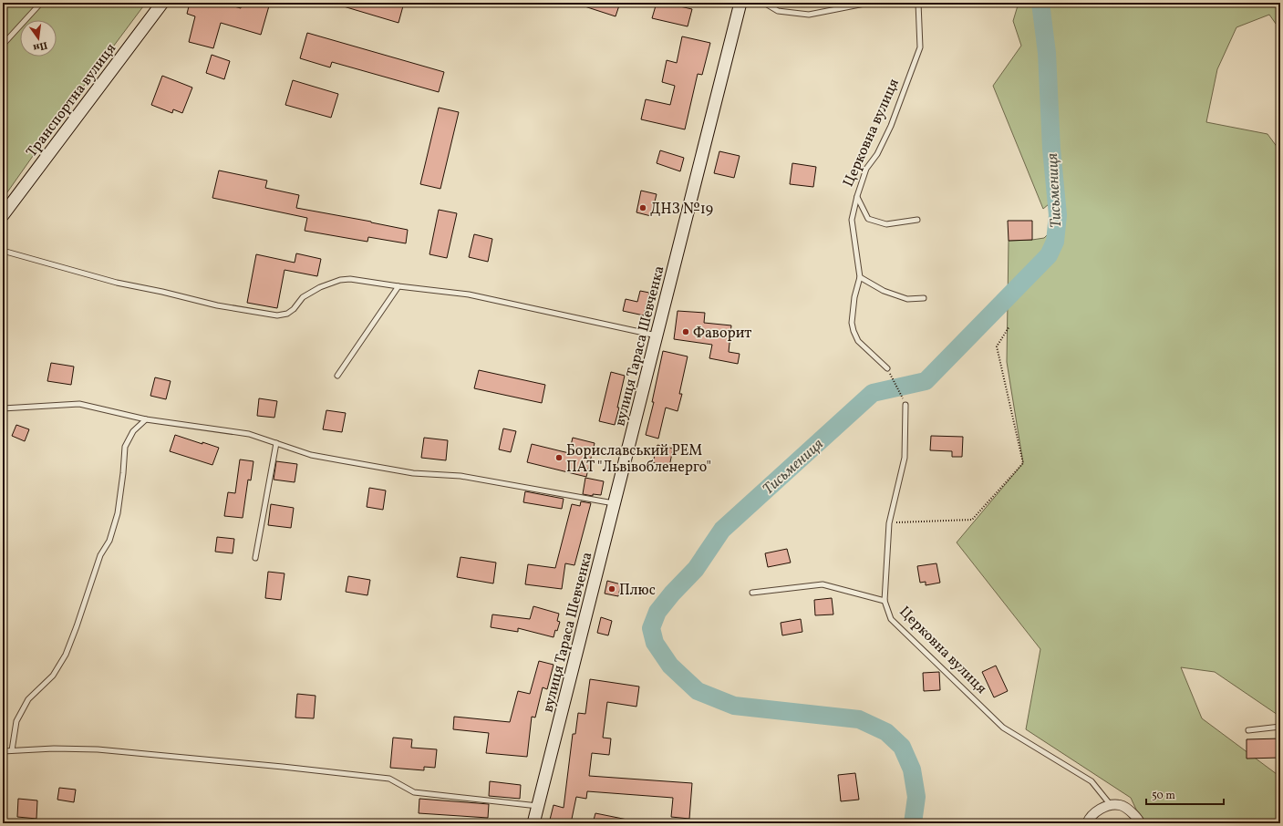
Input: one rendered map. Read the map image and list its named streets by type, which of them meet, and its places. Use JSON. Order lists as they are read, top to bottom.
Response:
{
  "streets": {
    "main road": ["Транспортна вулиця", "вулиця Тараса Шевченка"],
    "lane": ["Церковна вулиця"]
  },
  "water": ["Тисьмениця"],
  "places": [
    "ДНЗ №19",
    "Фаворит",
    "Бориславський РЕМ ПАТ \"Львівобленерго\"",
    "Плюс"
  ],
  "scale_bar": "50 m",
  "north": "bottom"
}
